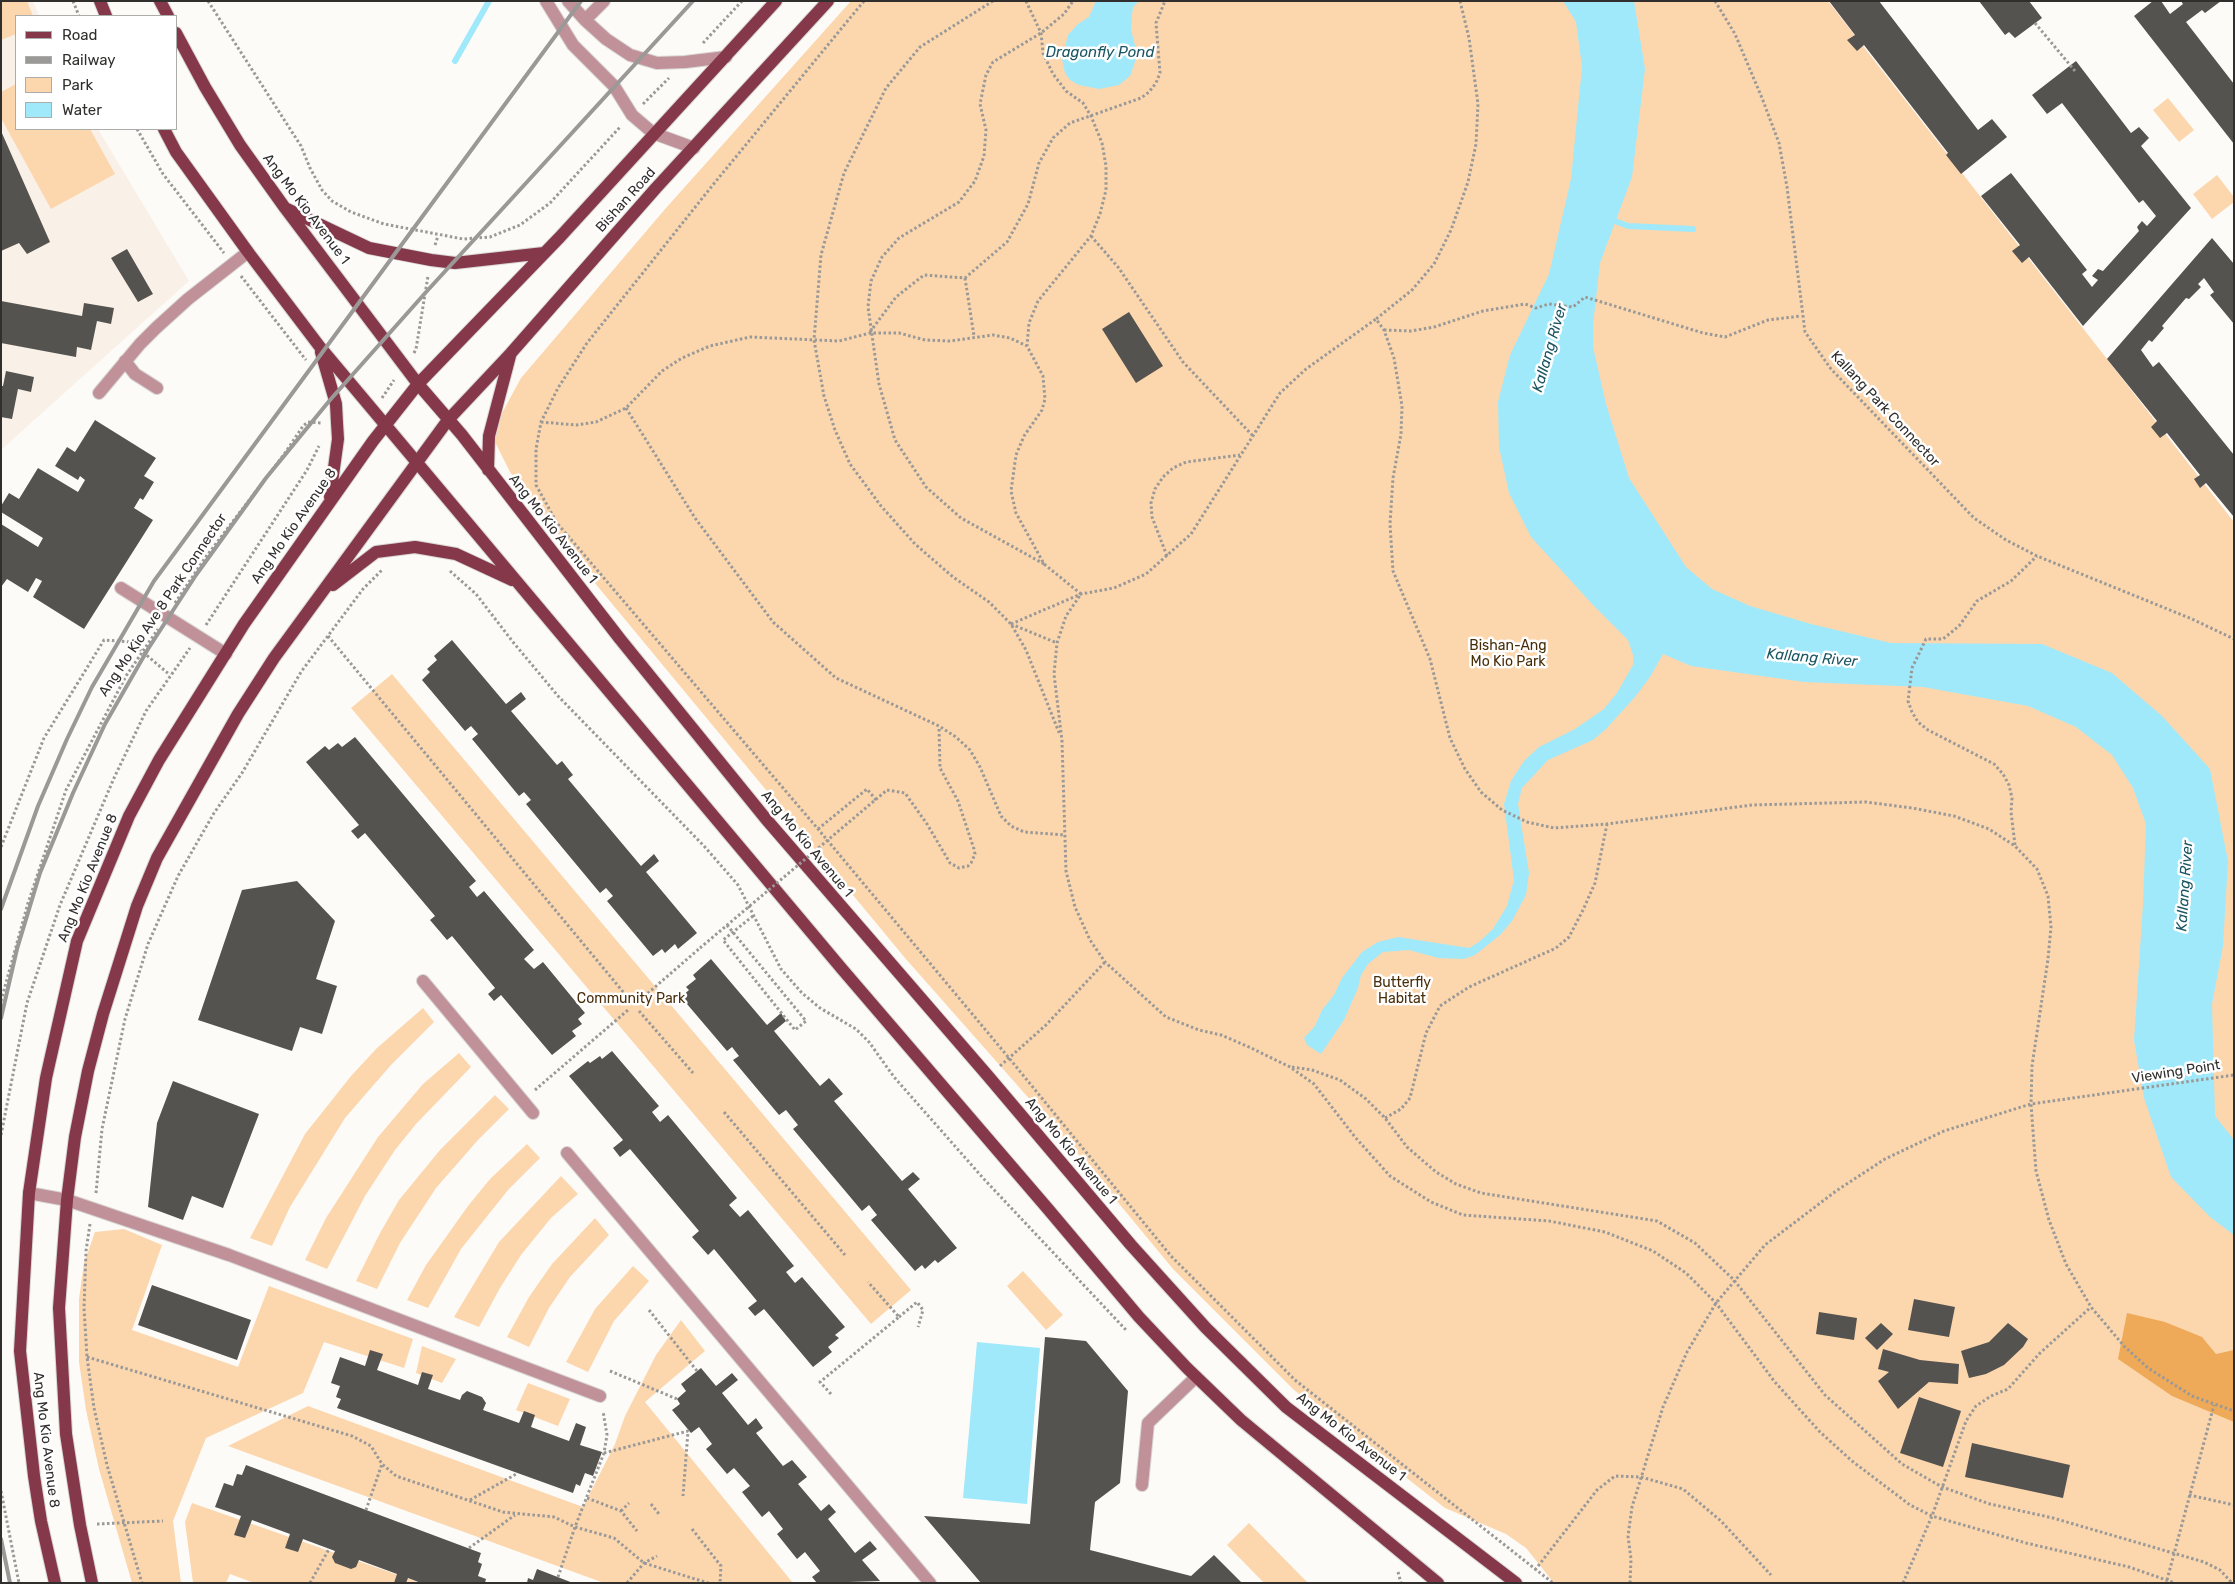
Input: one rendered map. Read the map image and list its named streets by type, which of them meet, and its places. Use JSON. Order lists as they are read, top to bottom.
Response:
{
  "streets": {
    "main road": ["Bishan Road", "Ang Mo Kio Avenue 1", "Ang Mo Kio Avenue 8"],
    "path": ["Kallang Park Connector", "Ang Mo Kio Ave 8 Park Connector", "Viewing Point"]
  },
  "crossings": [
    ["Bishan Road", "Ang Mo Kio Avenue 1"],
    ["Bishan Road", "Ang Mo Kio Avenue 8"],
    ["Ang Mo Kio Avenue 1", "Ang Mo Kio Avenue 8"]
  ],
  "water": ["Dragonfly Pond", "Kallang River"],
  "parks": ["Bishan-Ang Mo Kio Park", "Butterfly Habitat", "Community Park"],
  "legend": [
    "Road",
    "Railway",
    "Park",
    "Water"
  ]
}
